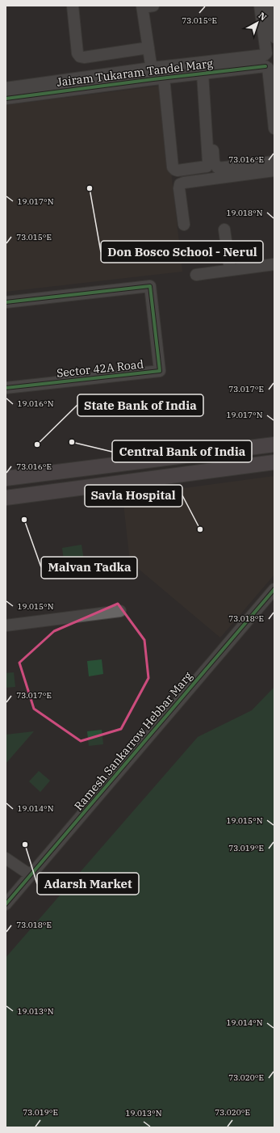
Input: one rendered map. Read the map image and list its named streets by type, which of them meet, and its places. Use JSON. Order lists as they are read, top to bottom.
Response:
{
  "streets": {
    "street": ["Jairam Tukaram Tandel Marg", "Sector 42A Road", "Ramesh Sankarrow Hebbar Marg"]
  },
  "places": [
    "Don Bosco School - Nerul",
    "Central Bank of India",
    "State Bank of India",
    "Malvan Tadka",
    "Savla Hospital",
    "Adarsh Market"
  ],
  "north": "top right",
  "coordinates": [
    "73.015°E",
    "73.016°E",
    "19.017°N",
    "19.018°N",
    "73.017°E",
    "19.016°N",
    "19.015°N",
    "73.018°E",
    "19.014°N",
    "73.019°E",
    "19.013°N",
    "73.020°E"
  ]
}
